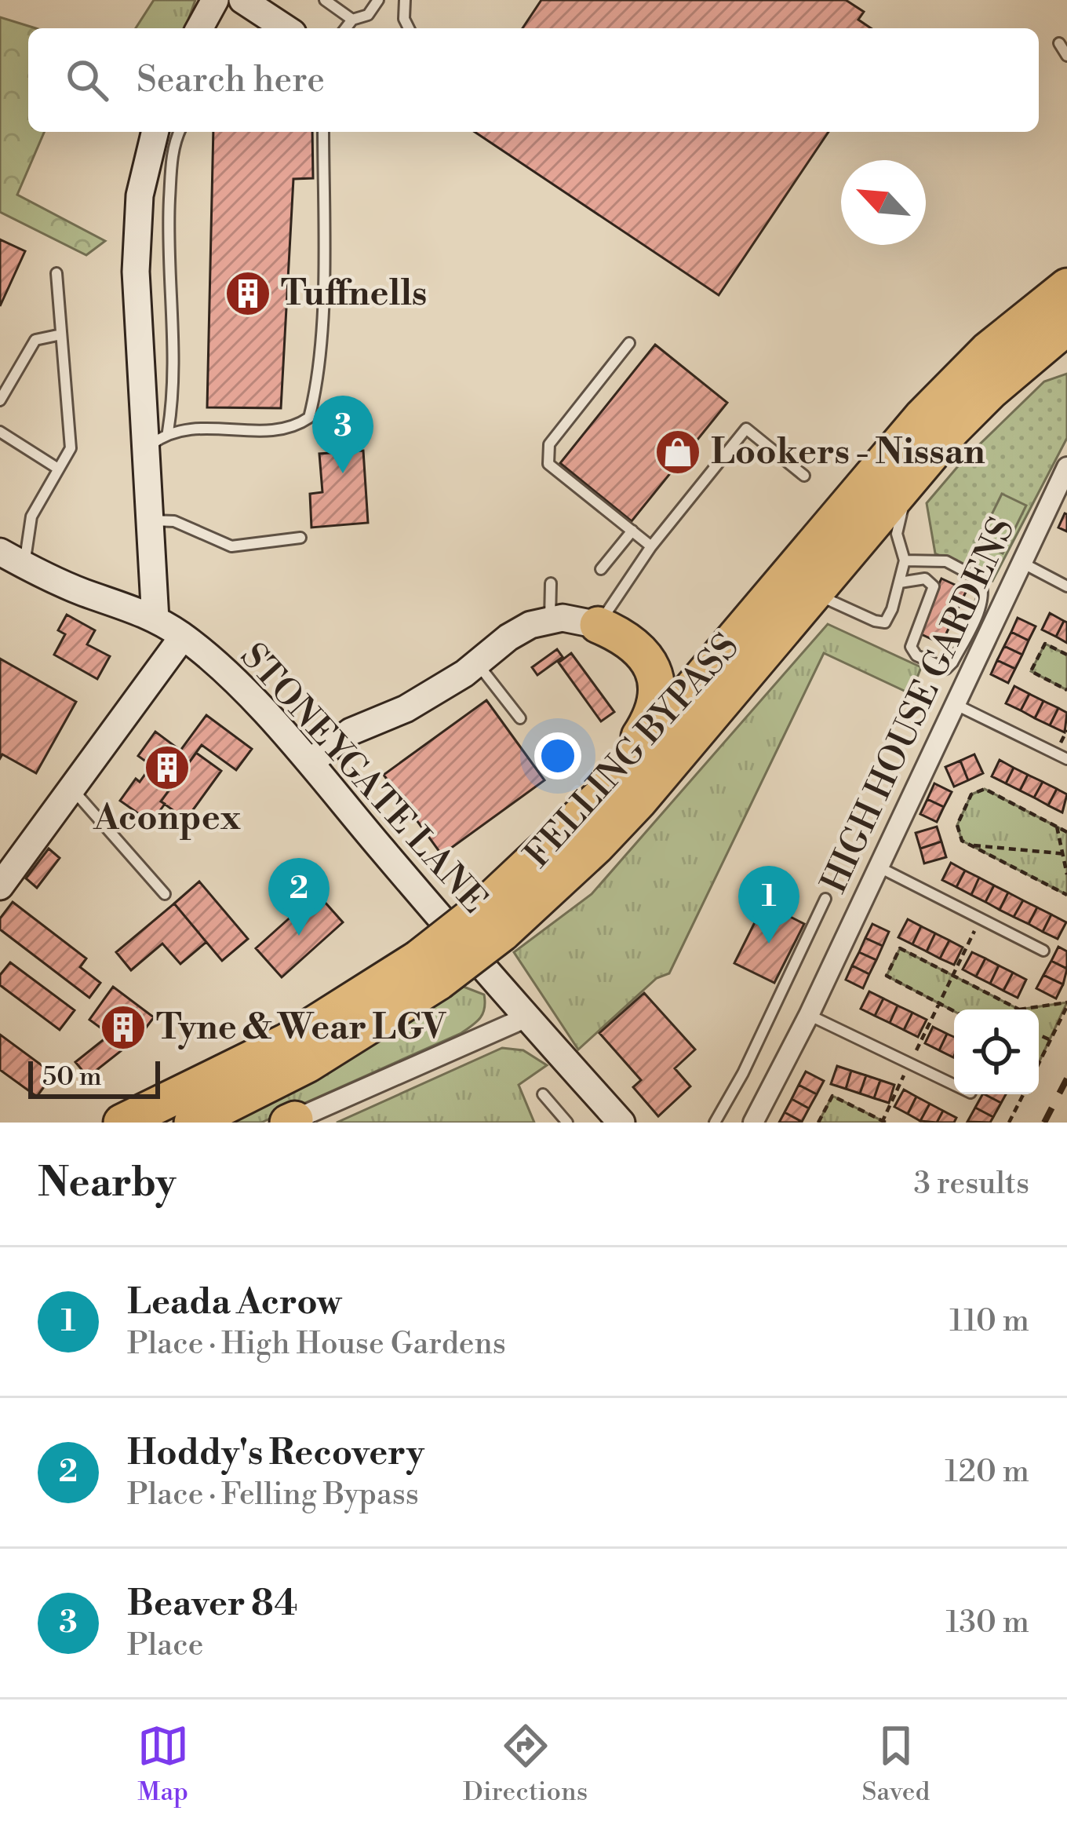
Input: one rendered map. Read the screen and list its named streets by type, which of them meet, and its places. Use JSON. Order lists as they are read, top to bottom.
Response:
{
  "streets": {
    "highway": ["FELLING BYPASS"],
    "street": ["HIGH HOUSE GARDENS", "STONEYGATE LANE"]
  },
  "places": {
    "building": ["Tuffnells", "Aconpex", "Tyne & Wear LGV"],
    "shop": ["Lookers - Nissan"]
  },
  "scale_bar": "50 m",
  "north": "top left",
  "page": {
    "search": "Search here",
    "pins": ["3", "2", "1"],
    "scale": "50 m",
    "heading": ["Nearby", "3 results"],
    "list": [
      {
        "mark": "1",
        "name": "Leada Acrow",
        "note": "Place · High House Gardens",
        "value": "110 m"
      },
      {
        "mark": "2",
        "name": "Hoddy's Recovery",
        "note": "Place · Felling Bypass",
        "value": "120 m"
      },
      {
        "mark": "3",
        "name": "Beaver 84",
        "note": "Place",
        "value": "130 m"
      }
    ],
    "nav": ["Map", "Directions", "Saved"]
  }
}
